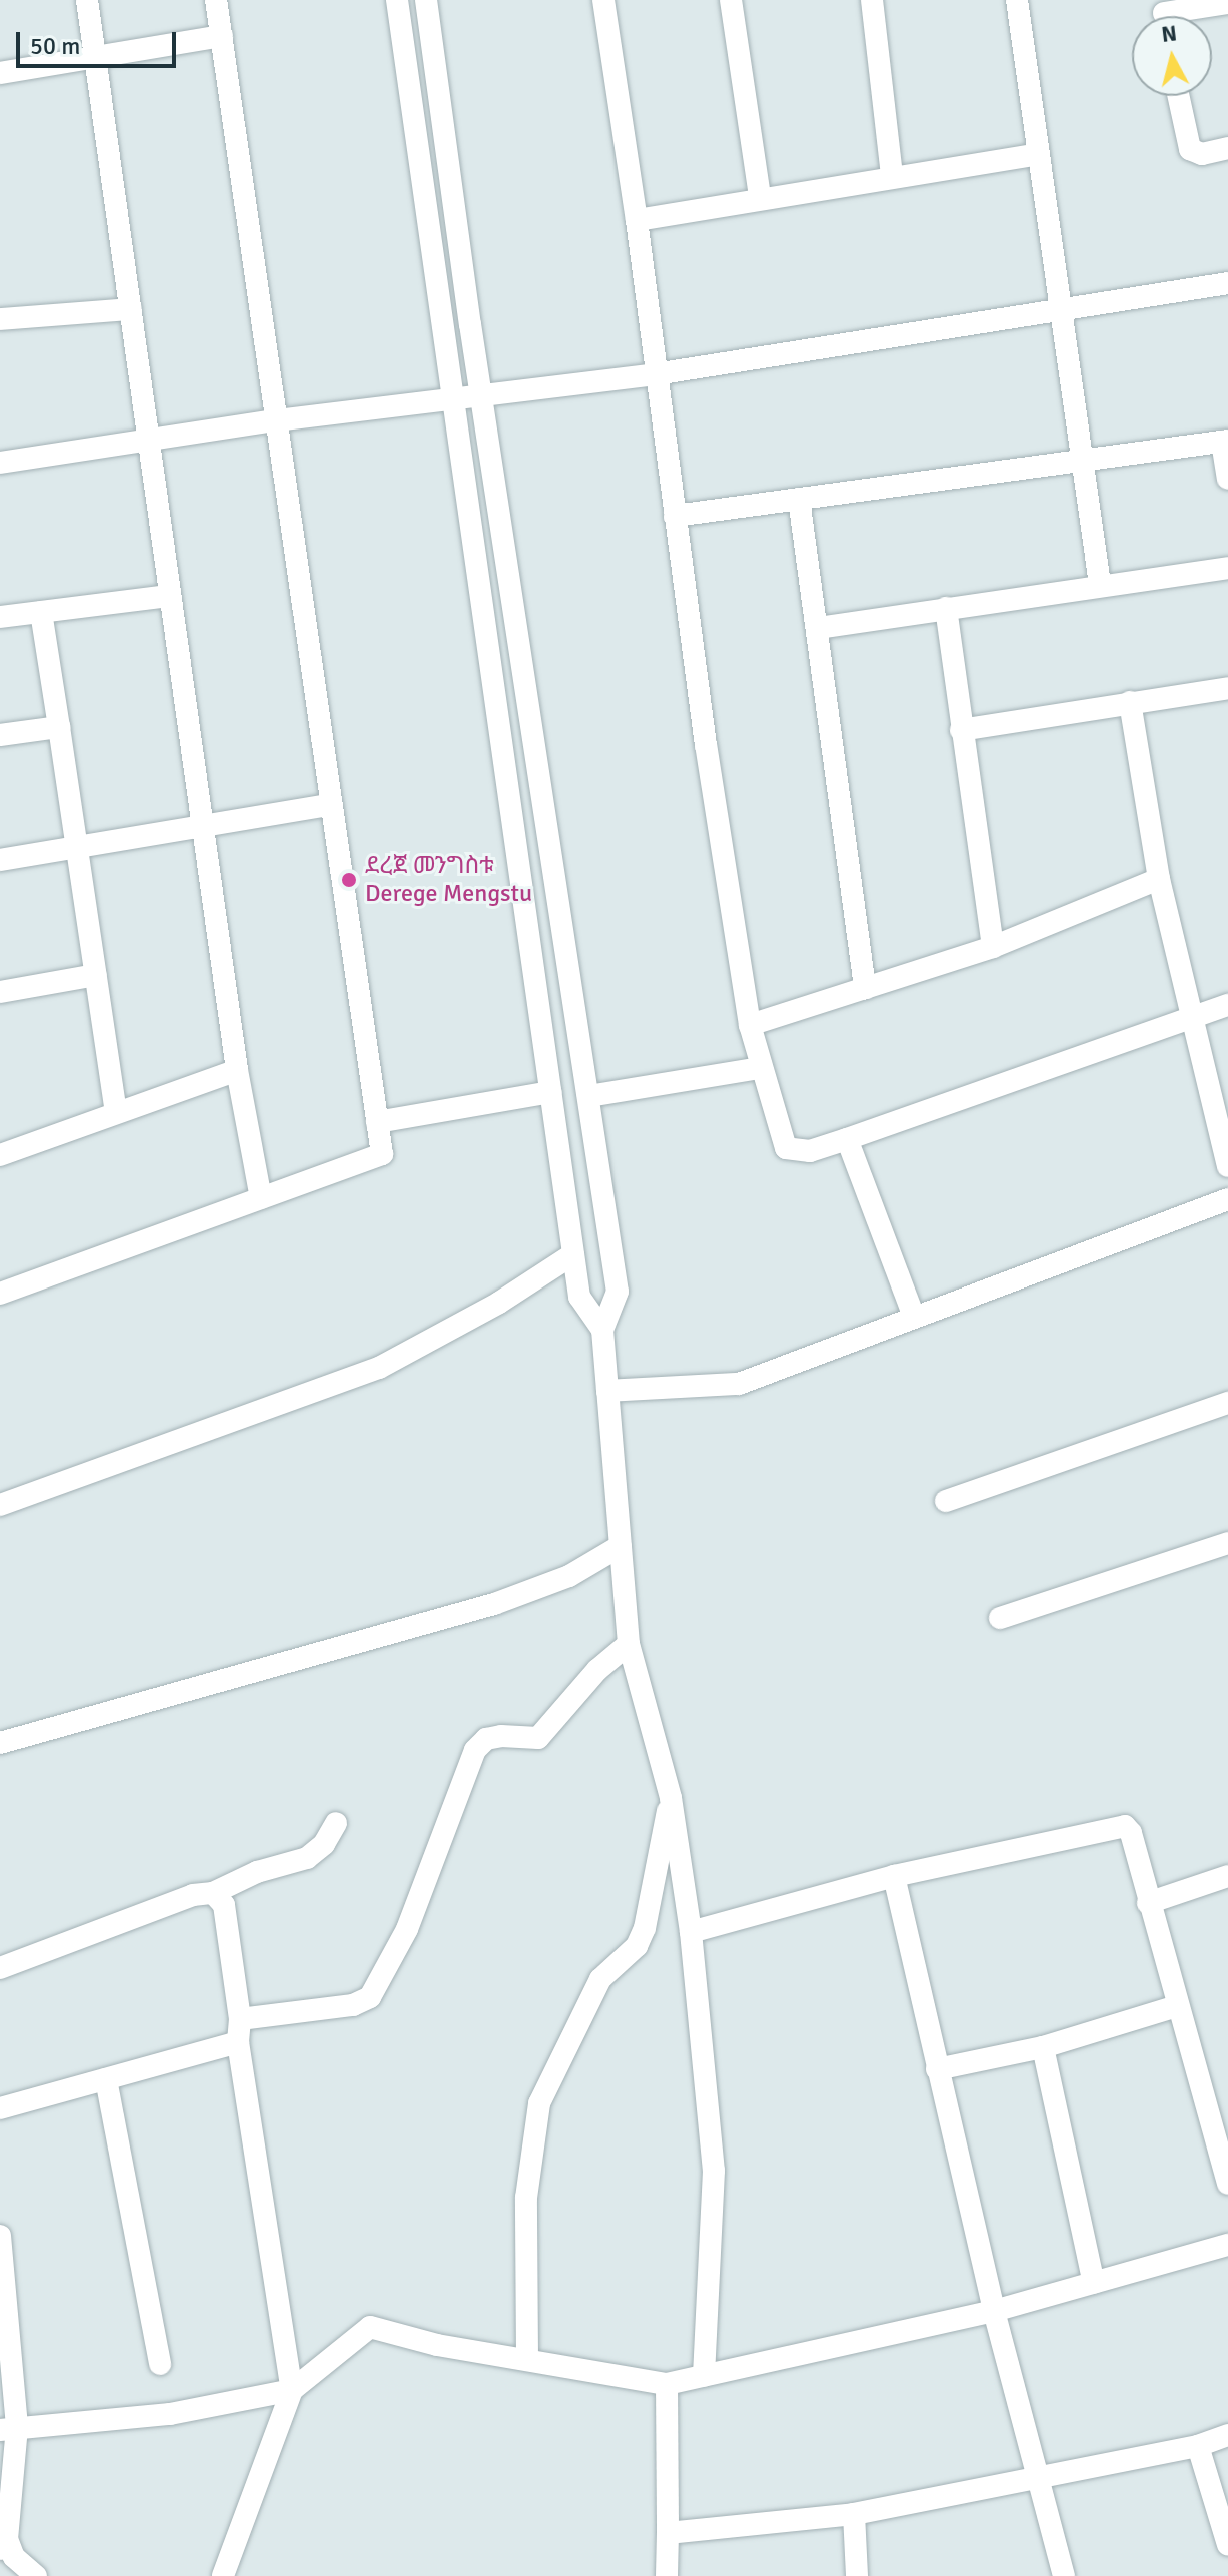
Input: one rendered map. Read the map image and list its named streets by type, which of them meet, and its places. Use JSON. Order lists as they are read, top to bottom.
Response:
{
  "places": ["ደረጀ መንግስቱ Derege Mengstu"],
  "scale_bar": "50 m",
  "north": "top"
}
